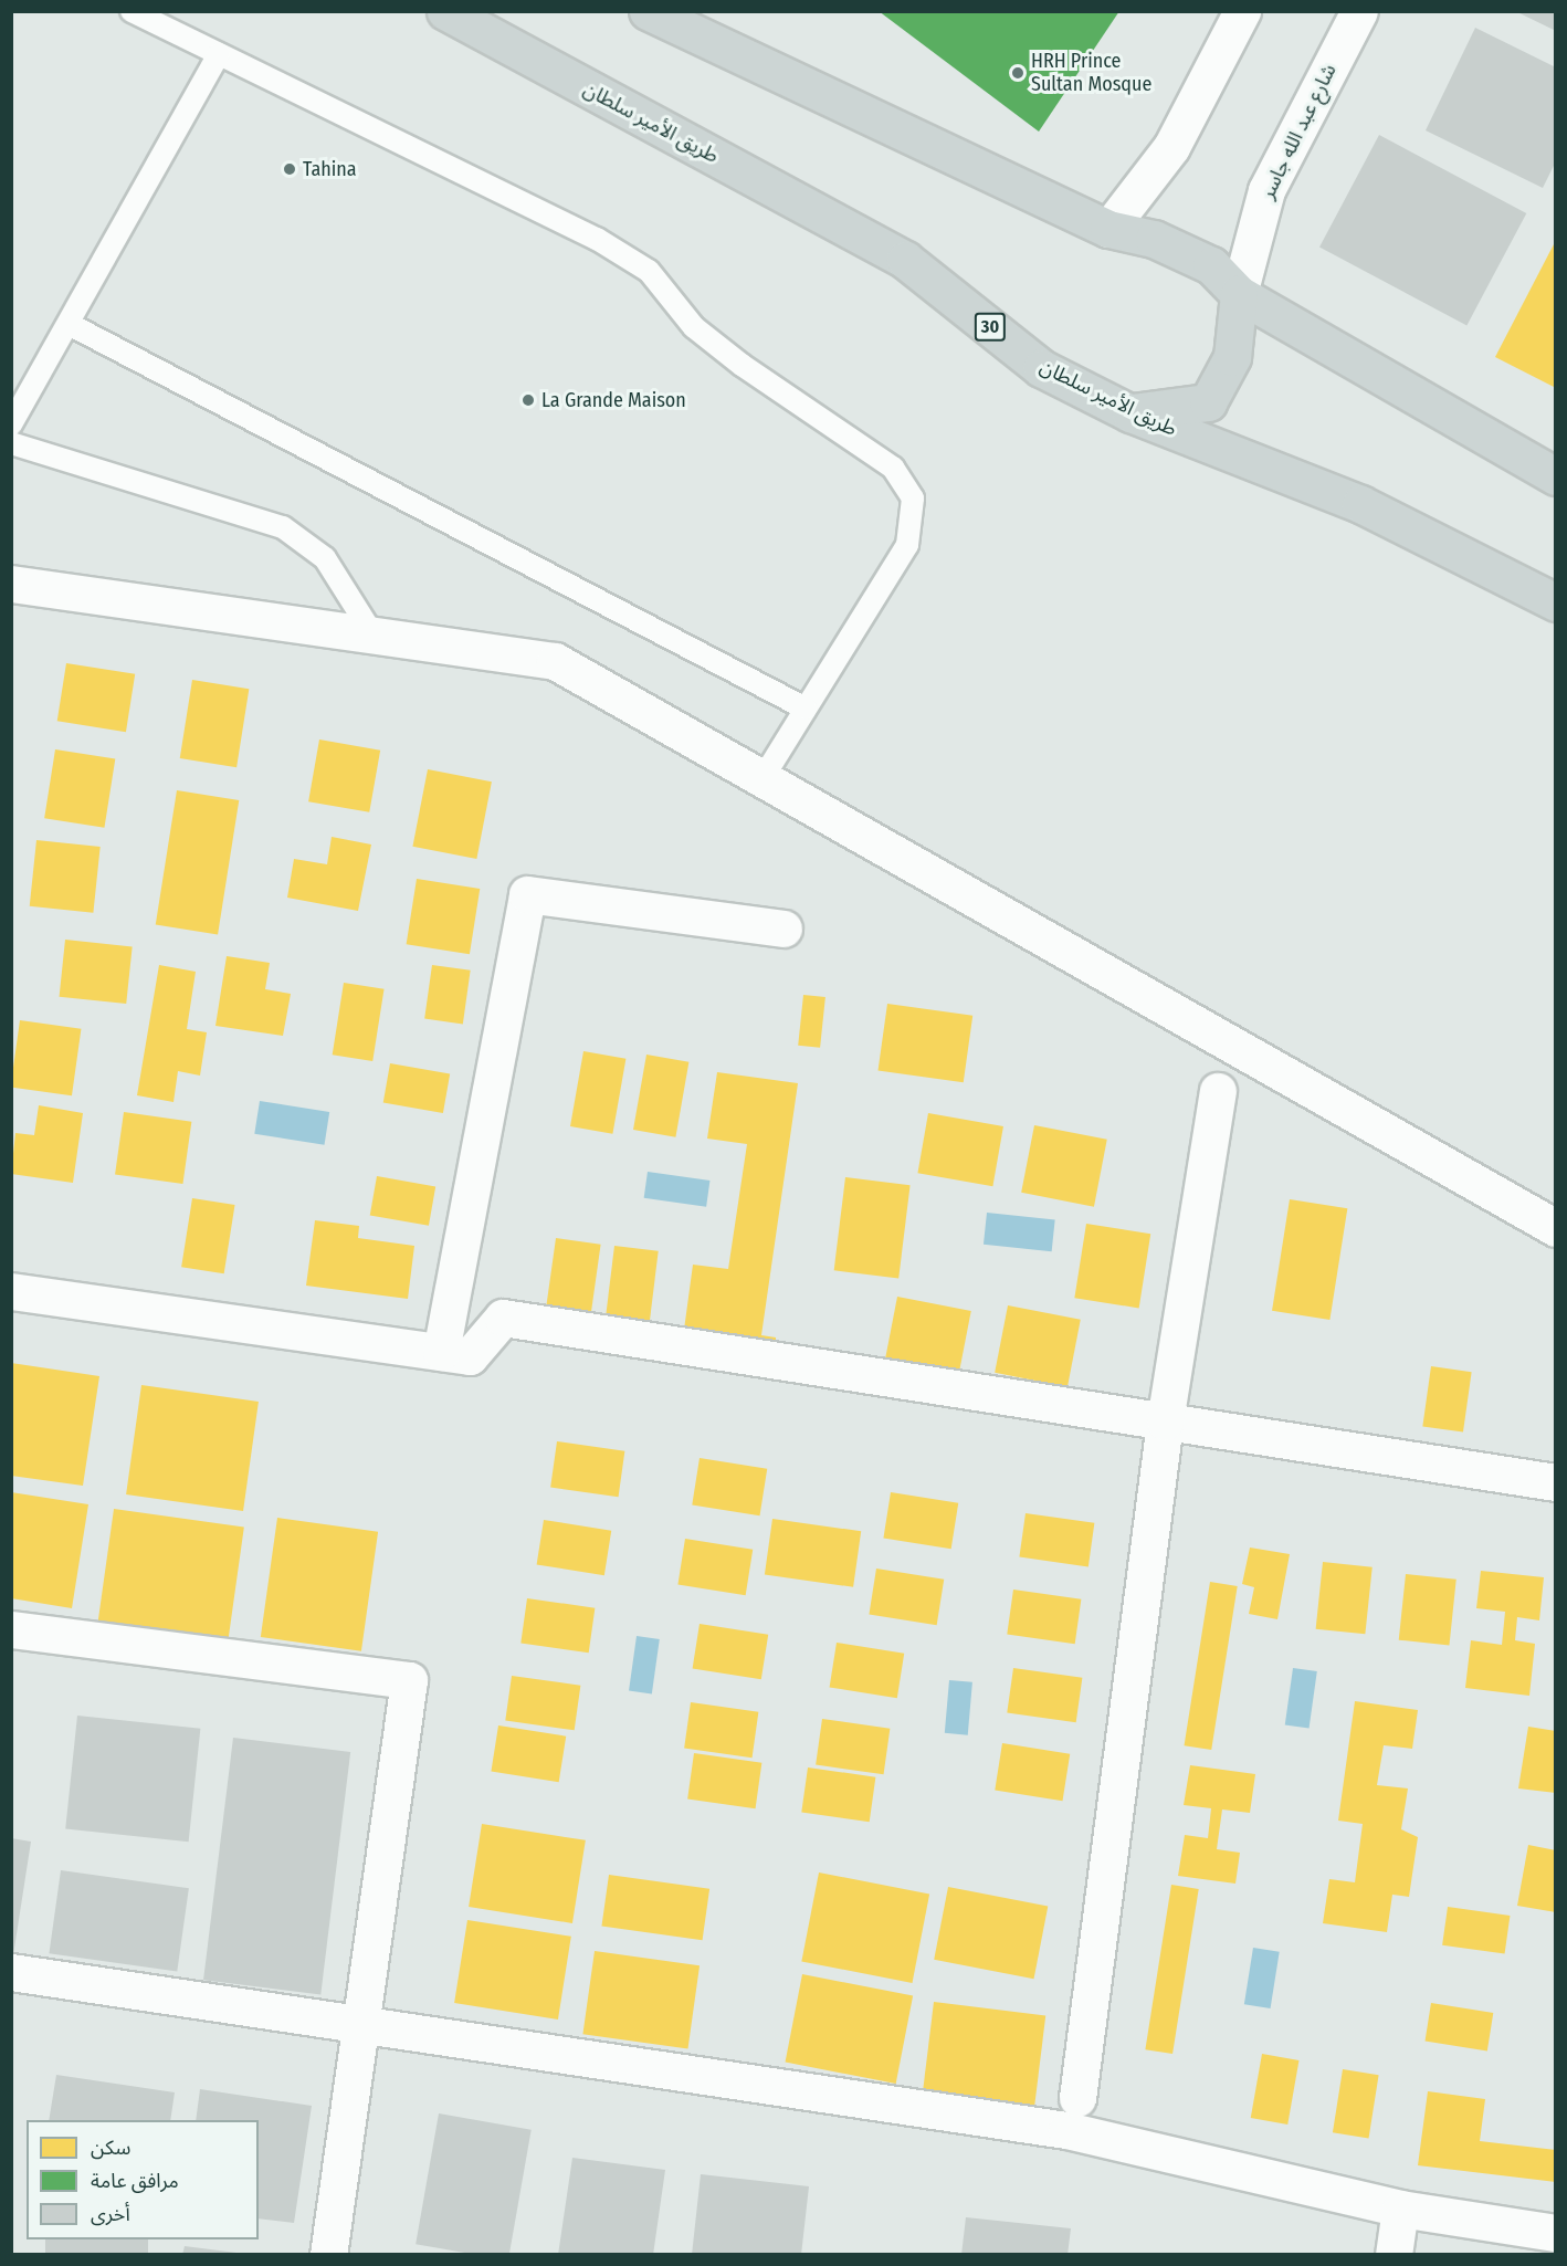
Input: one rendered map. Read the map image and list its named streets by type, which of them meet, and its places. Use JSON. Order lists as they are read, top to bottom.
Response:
{
  "streets": {
    "main road": ["طريق الأمير سلطان", "30"],
    "street": ["شارع عبد الله جاسر"]
  },
  "places": ["HRH Prince Sultan Mosque", "Tahina", "La Grande Maison"],
  "legend": ["سكن", "مرافق عامة", "أخرى"]
}
